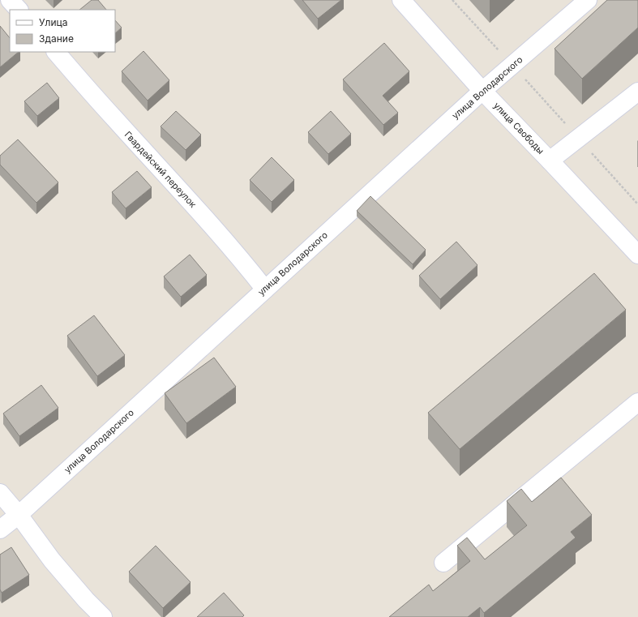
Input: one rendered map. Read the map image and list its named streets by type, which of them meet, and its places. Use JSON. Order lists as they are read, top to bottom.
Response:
{
  "streets": {
    "street": ["улица Володарского", "улица Свободы", "Гвардейский переулок"]
  },
  "crossings": [
    ["улица Володарского", "улица Свободы"],
    ["улица Володарского", "Гвардейский переулок"]
  ],
  "legend": ["Улица", "Здание"]
}
